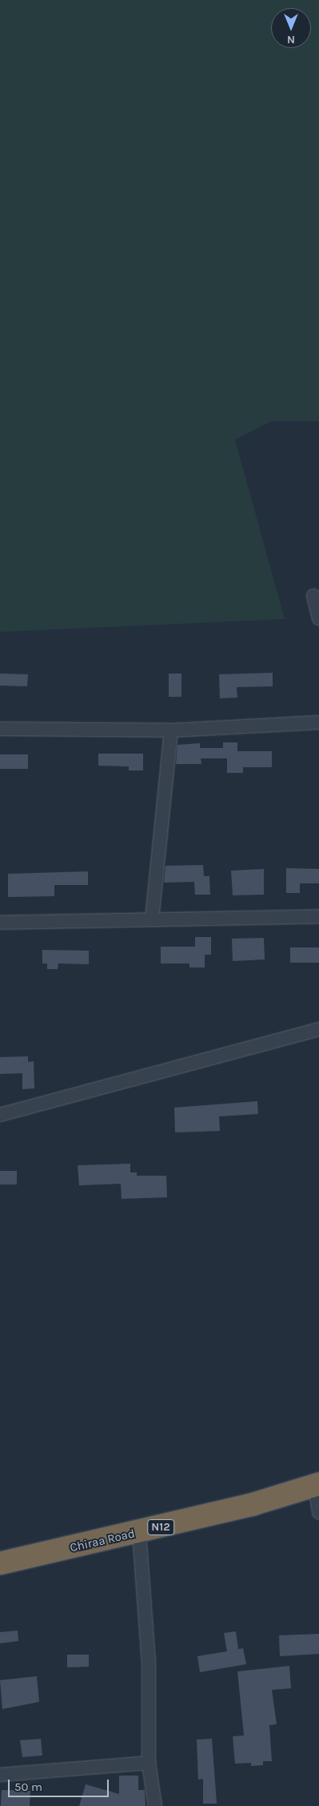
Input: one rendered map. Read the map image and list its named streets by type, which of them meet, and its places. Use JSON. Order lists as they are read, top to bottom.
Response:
{
  "streets": {
    "highway": ["N12", "Chiraa Road"]
  },
  "scale_bar": "50 m",
  "north": "bottom"
}
